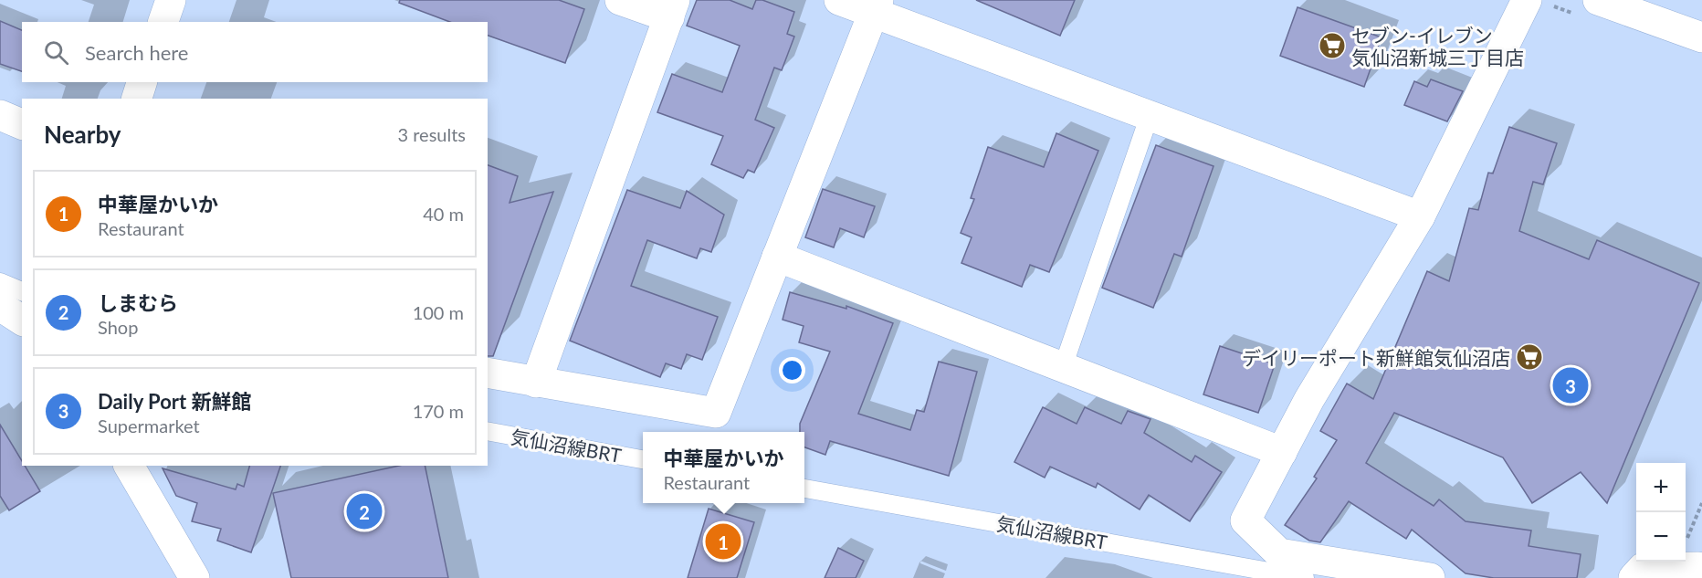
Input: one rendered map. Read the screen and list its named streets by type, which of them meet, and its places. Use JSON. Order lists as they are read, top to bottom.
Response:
{
  "streets": {
    "lane": ["気仙沼線BRT"]
  },
  "places": {
    "supermarket": ["セブン-イレブン 気仙沼新城三丁目店", "デイリーポート新鮮館気仙沼店"]
  },
  "page": {
    "search": "Search here",
    "heading": ["Nearby", "3 results"],
    "list": [
      {
        "mark": "1",
        "name": "中華屋かいか",
        "note": "Restaurant",
        "value": "40 m"
      },
      {
        "mark": "2",
        "name": "しまむら",
        "note": "Shop",
        "value": "100 m"
      },
      {
        "mark": "3",
        "name": "Daily Port 新鮮館",
        "note": "Supermarket",
        "value": "170 m"
      }
    ],
    "pins": ["3", "2", "1"],
    "popup": ["中華屋かいか", "Restaurant"],
    "map_buttons": ["+", "−"]
  }
}
